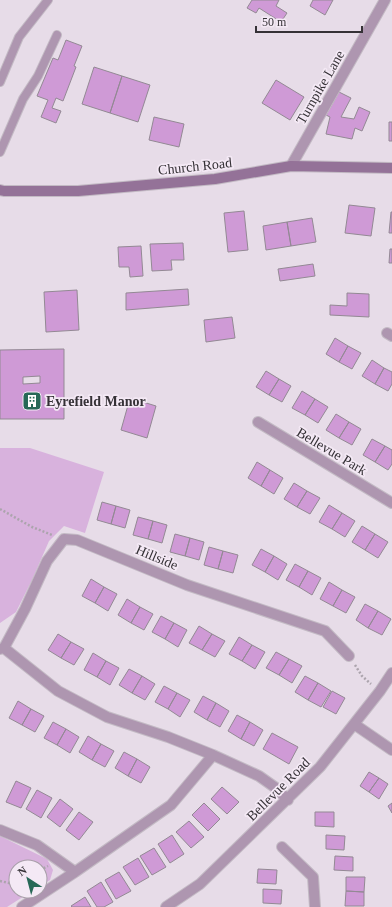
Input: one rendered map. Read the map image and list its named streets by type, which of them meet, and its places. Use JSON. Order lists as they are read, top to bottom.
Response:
{
  "streets": {
    "main road": ["Church Road"],
    "street": [
      "Turnpike Lane",
      "Bellevue Park",
      "Hillside",
      "Bellevue Road"
    ]
  },
  "crossings": [
    ["Turnpike Lane", "Church Road"]
  ],
  "places": {
    "building": ["Eyrefield Manor"]
  },
  "scale_bar": "50 m",
  "north": "top left"
}
